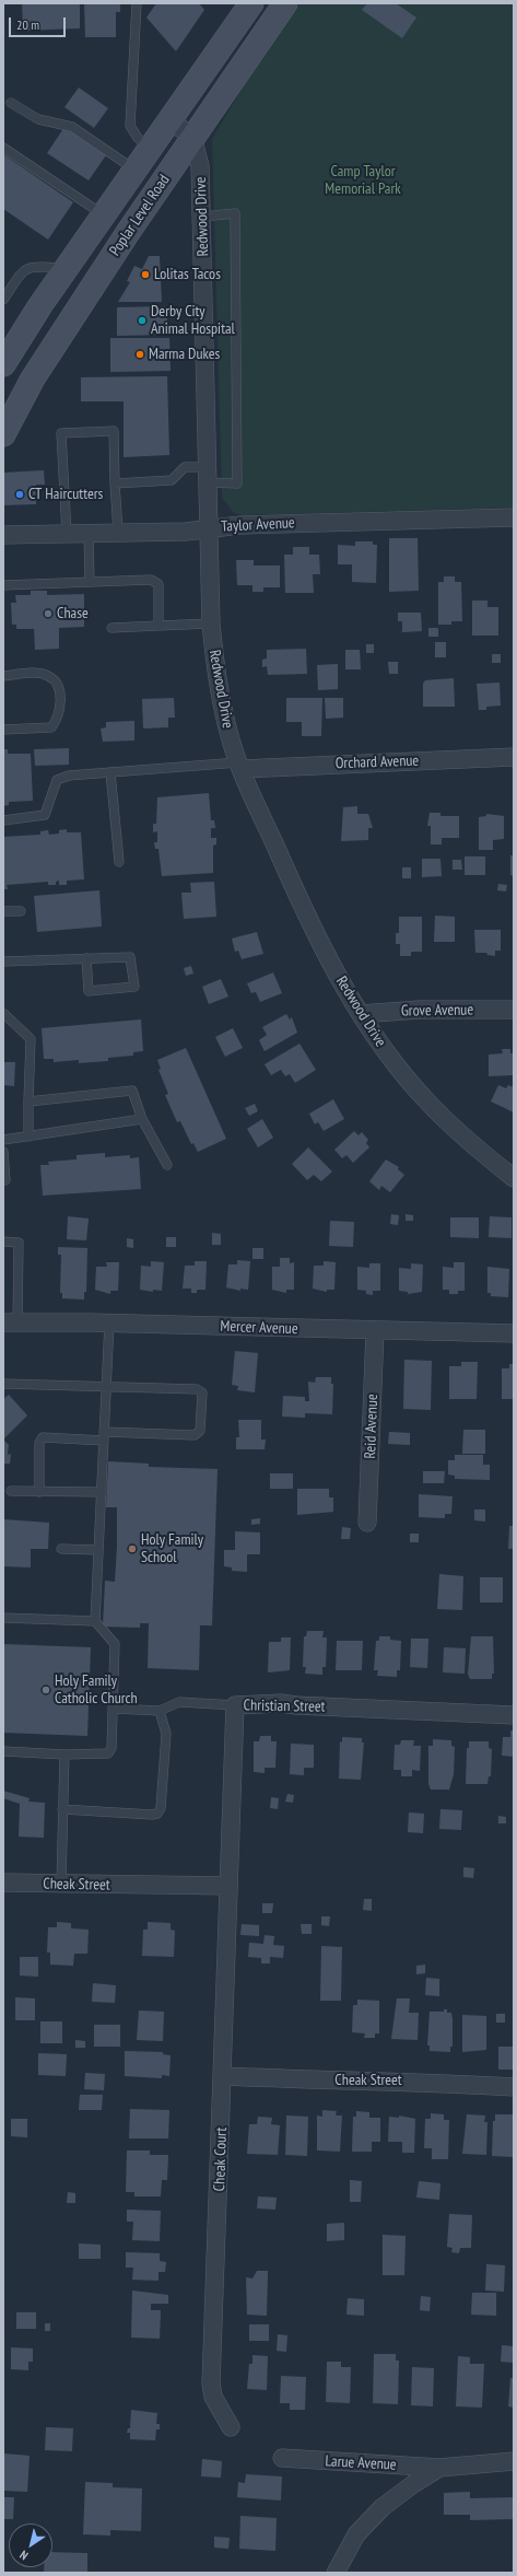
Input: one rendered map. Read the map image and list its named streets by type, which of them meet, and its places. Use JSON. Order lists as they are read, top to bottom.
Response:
{
  "streets": {
    "main road": ["Poplar Level Road"],
    "street": [
      "Redwood Drive",
      "Taylor Avenue",
      "Orchard Avenue",
      "Grove Avenue",
      "Mercer Avenue",
      "Reid Avenue",
      "Christian Street",
      "Cheak Street",
      "Cheak Court",
      "Larue Avenue"
    ]
  },
  "crossings": [
    ["Poplar Level Road", "Redwood Drive"],
    ["Redwood Drive", "Taylor Avenue"],
    ["Redwood Drive", "Orchard Avenue"],
    ["Redwood Drive", "Grove Avenue"],
    ["Mercer Avenue", "Reid Avenue"],
    ["Christian Street", "Cheak Street"],
    ["Christian Street", "Cheak Court"],
    ["Cheak Street", "Cheak Court"]
  ],
  "parks": ["Camp Taylor Memorial Park"],
  "places": [
    "Lolitas Tacos",
    "Derby City Animal Hospital",
    "Marma Dukes",
    "CT Haircutters",
    "Chase",
    "Holy Family School",
    "Holy Family Catholic Church"
  ],
  "scale_bar": "20 m",
  "north": "bottom left"
}
